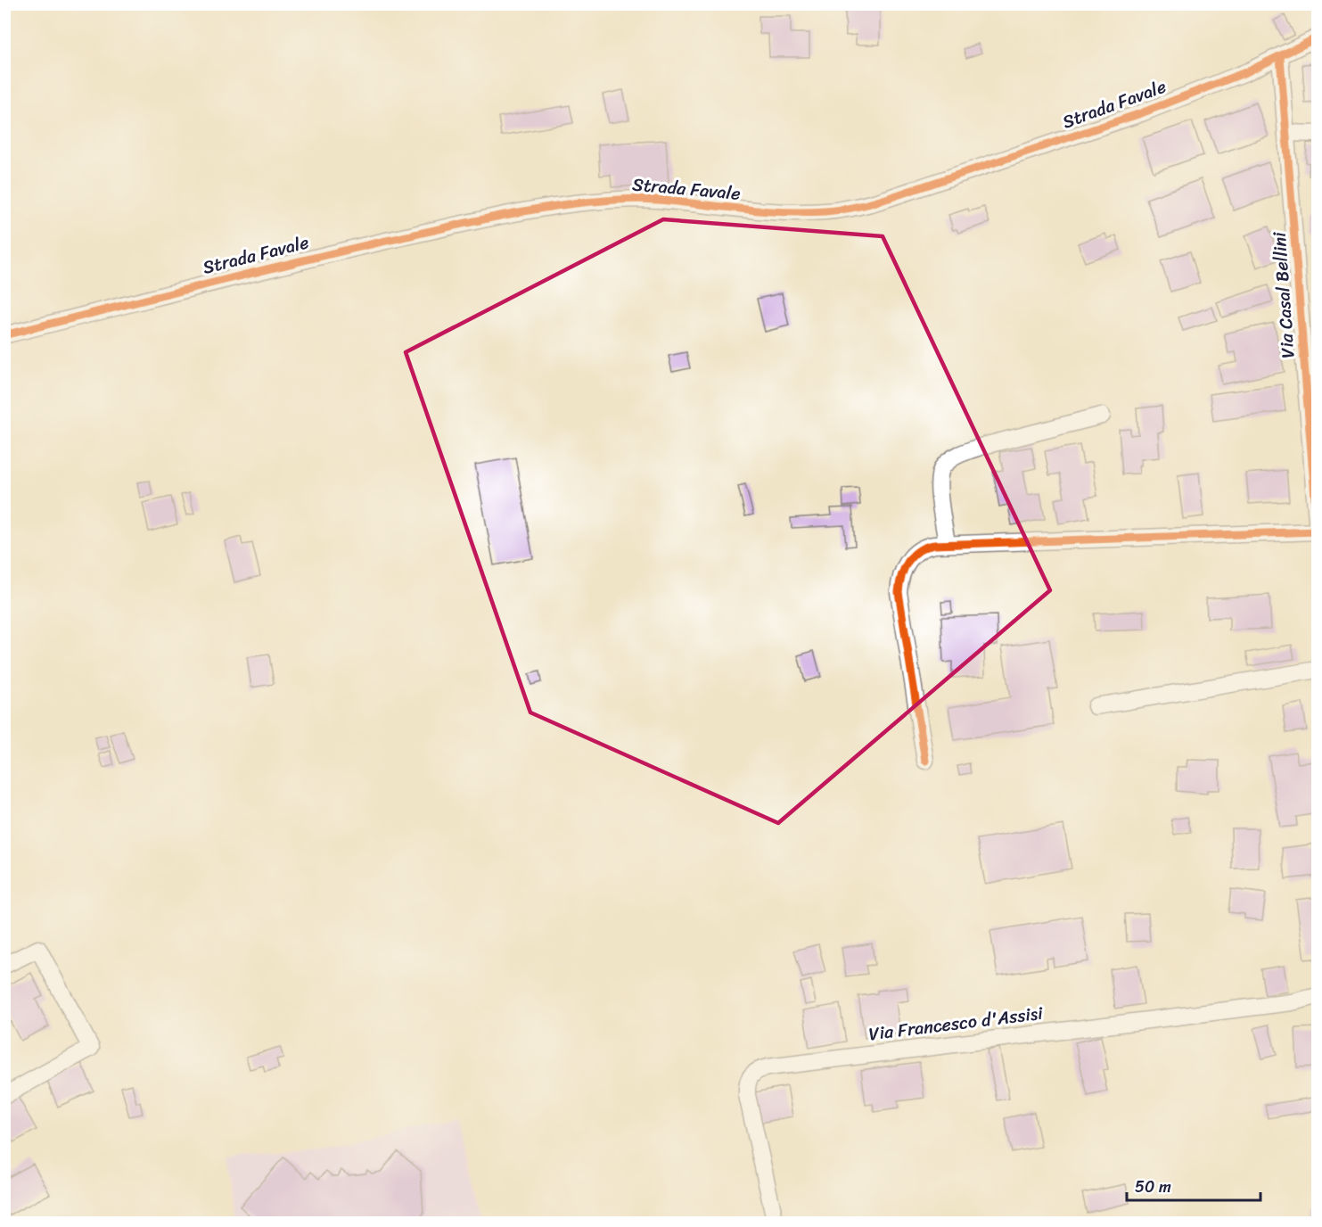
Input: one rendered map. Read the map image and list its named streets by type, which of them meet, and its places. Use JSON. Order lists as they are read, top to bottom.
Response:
{
  "streets": {
    "street": ["Strada Favale", "Via Casal Bellini", "Via Francesco d'Assisi"]
  },
  "crossings": [
    ["Strada Favale", "Via Casal Bellini"]
  ],
  "scale_bar": "50 m"
}
